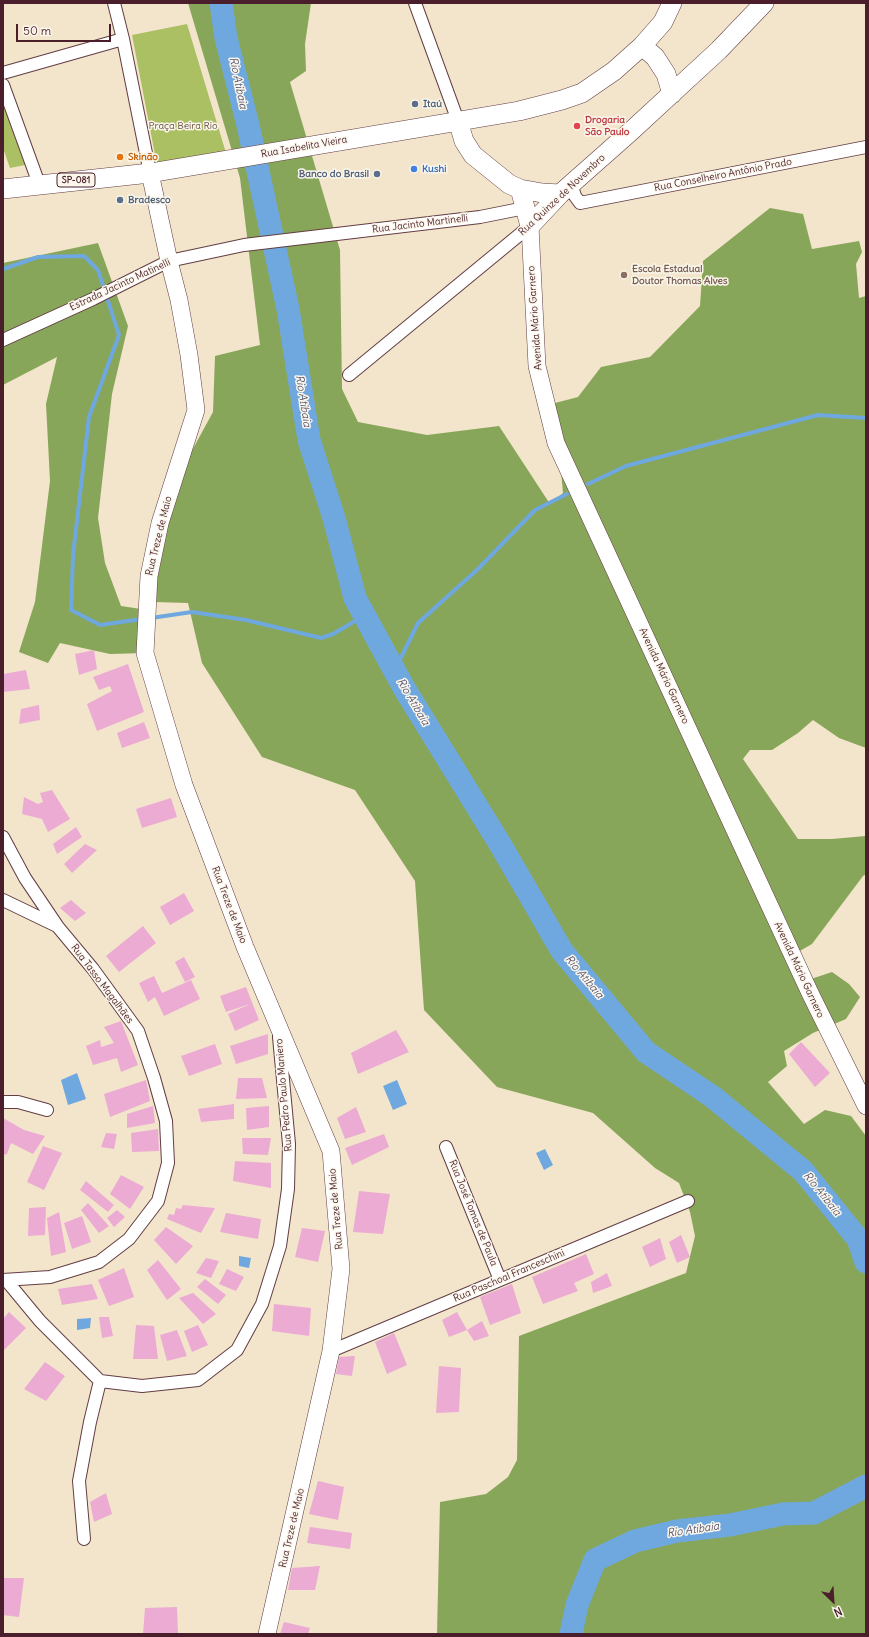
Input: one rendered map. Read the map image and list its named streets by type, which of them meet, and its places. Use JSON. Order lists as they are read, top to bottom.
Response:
{
  "streets": {
    "main road": ["Rua Isabelita Vieira", "SP-081", "Rua Quinze de Novembro"],
    "street": [
      "Rua Conselheiro Antônio Prado",
      "Rua Jacinto Martinelli",
      "Estrada Jacinto Matinelli",
      "Avenida Mário Garnero",
      "Rua Treze de Maio",
      "Rua Tasso Magalhães",
      "Rua Pedro Paulo Maniero",
      "Rua José Tomas de Paula",
      "Rua Paschoal Franceschini"
    ]
  },
  "crossings": [
    ["Rua Isabelita Vieira", "SP-081"],
    ["Rua Isabelita Vieira", "Rua Treze de Maio"],
    ["Rua Conselheiro Antônio Prado", "Rua Quinze de Novembro"],
    ["SP-081", "Rua Treze de Maio"],
    ["Rua Quinze de Novembro", "Avenida Mário Garnero"],
    ["Rua Jacinto Martinelli", "Estrada Jacinto Matinelli"],
    ["Estrada Jacinto Matinelli", "Rua Treze de Maio"],
    ["Rua Treze de Maio", "Rua Pedro Paulo Maniero"],
    ["Rua Treze de Maio", "Rua Paschoal Franceschini"],
    ["Rua José Tomas de Paula", "Rua Paschoal Franceschini"]
  ],
  "water": ["Rio Atibaia"],
  "parks": ["Praça Beira Rio"],
  "places": [
    "Itaú",
    "Drogaria São Paulo",
    "Skinão",
    "Kushi",
    "Banco do Brasil",
    "Bradesco",
    "Escola Estadual Doutor Thomas Alves"
  ],
  "scale_bar": "50 m",
  "north": "bottom right"
}
